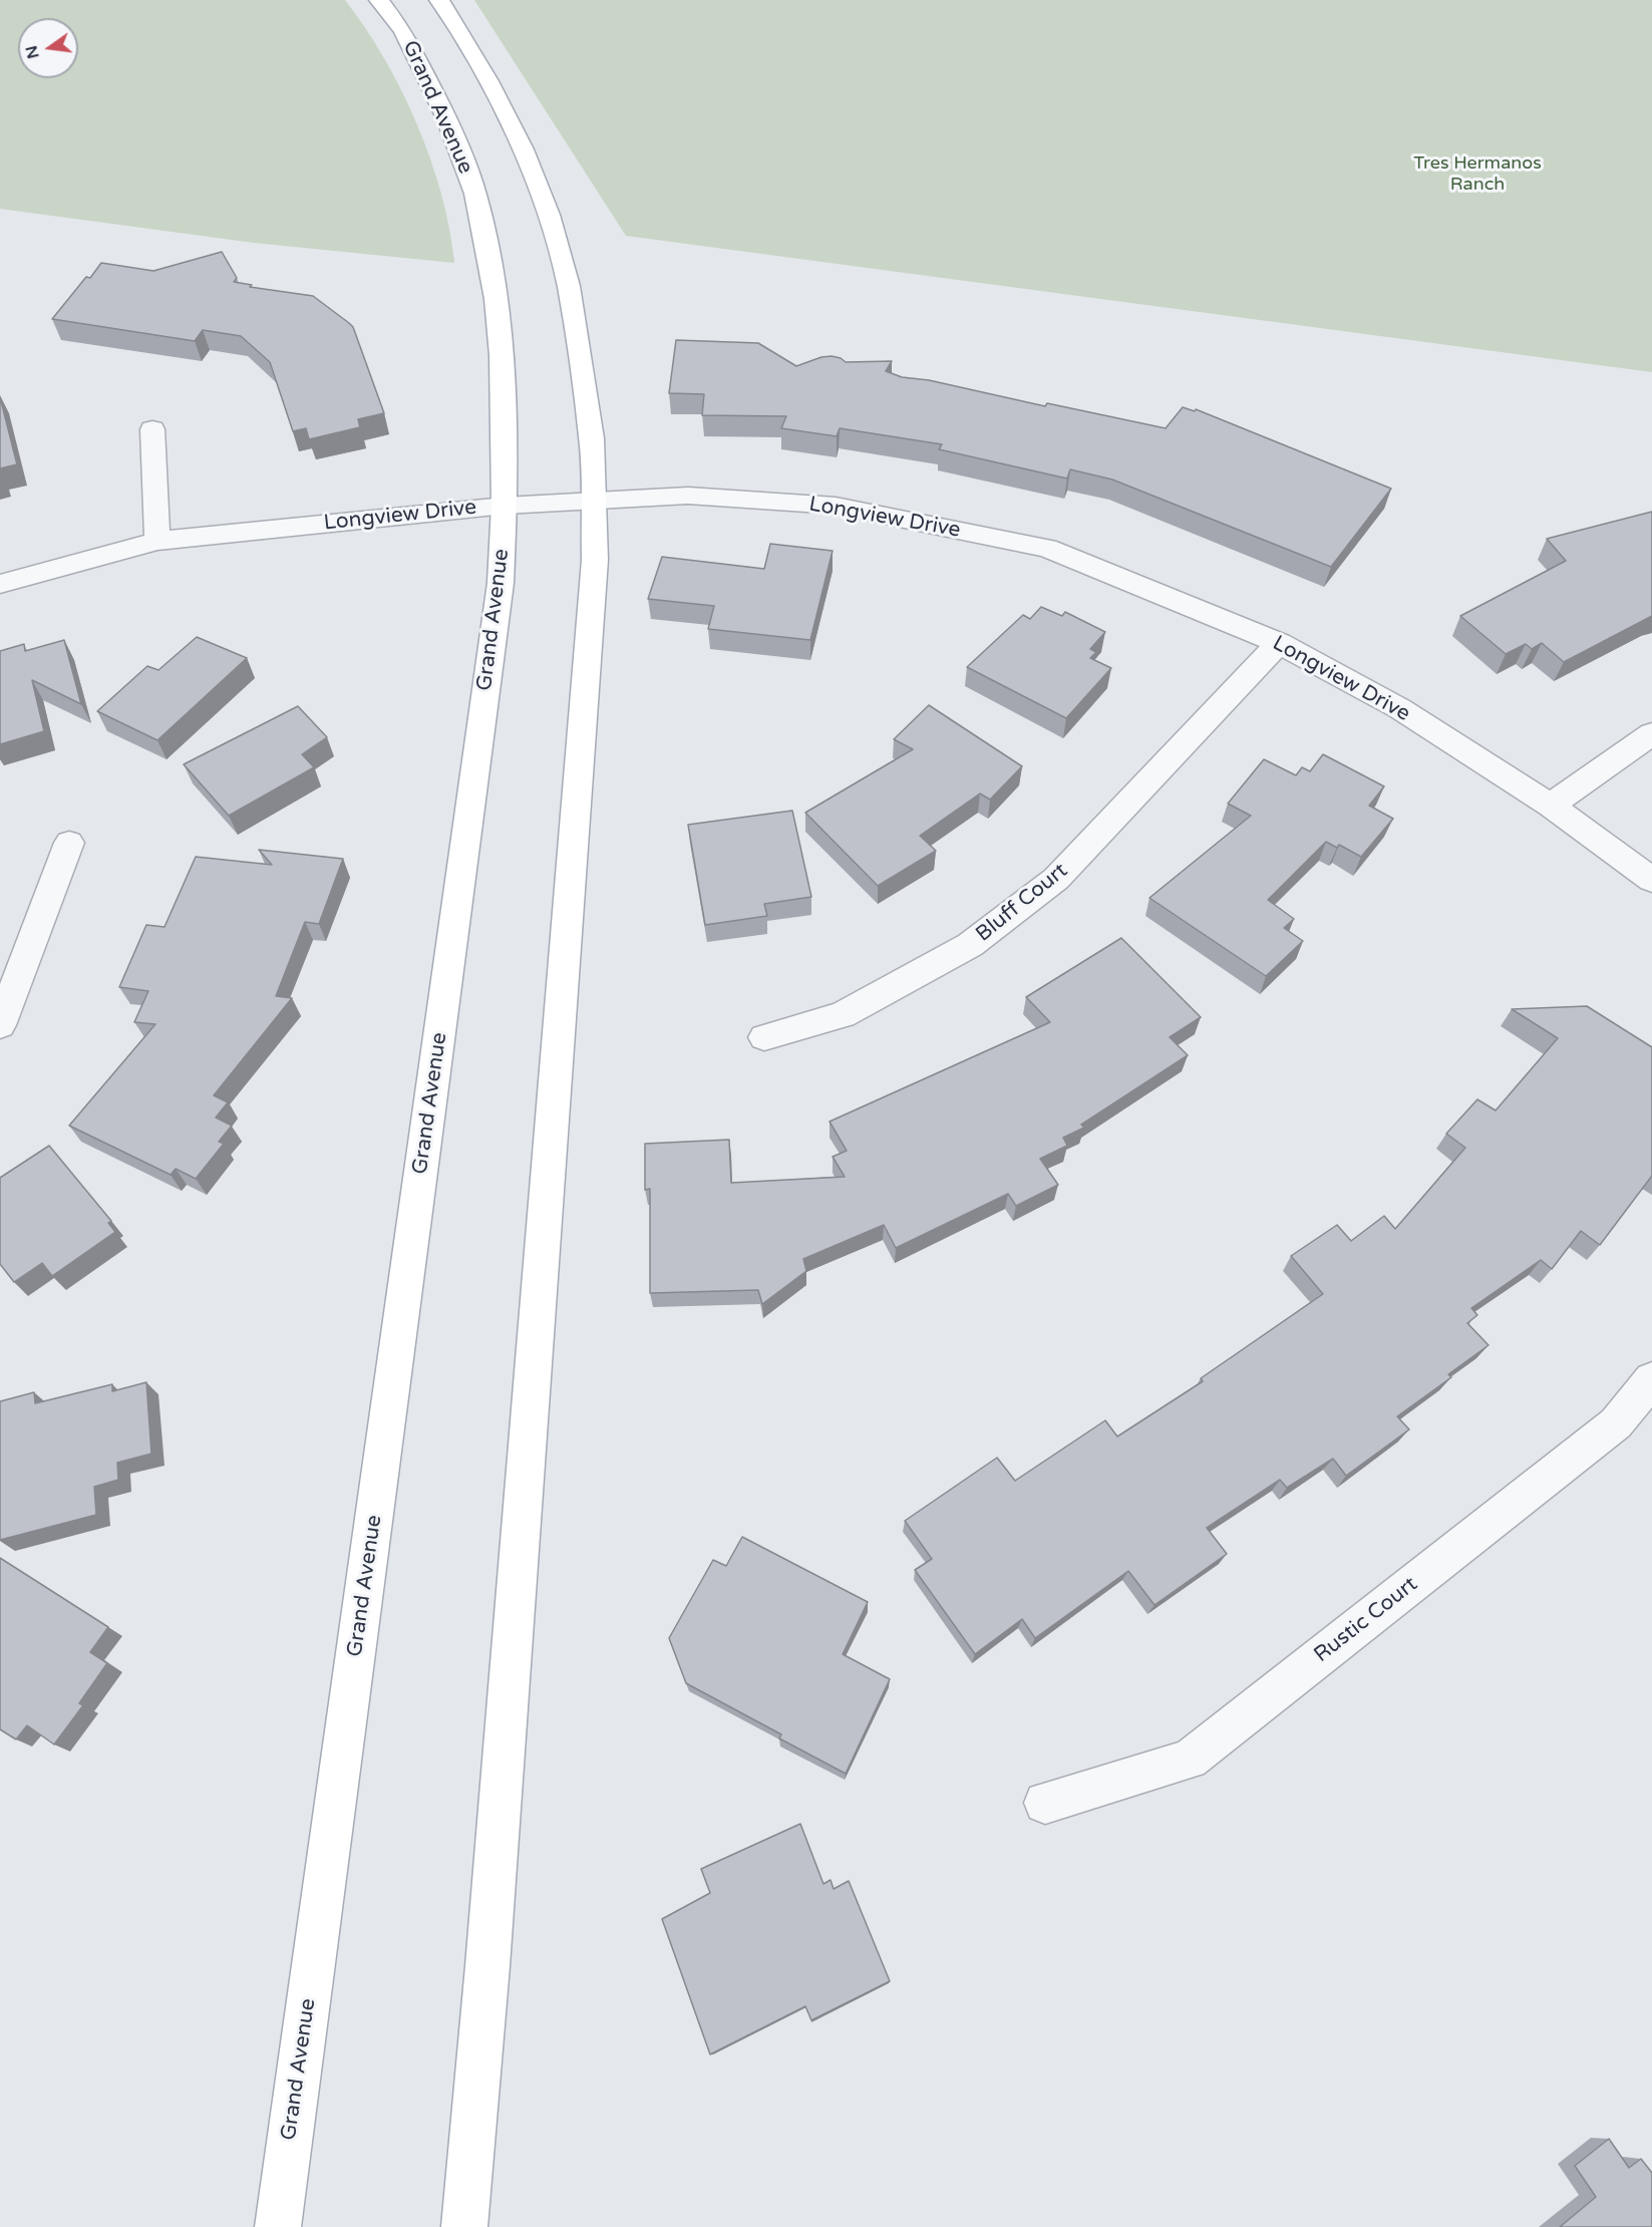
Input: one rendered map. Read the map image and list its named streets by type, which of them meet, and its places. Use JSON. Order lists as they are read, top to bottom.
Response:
{
  "streets": {
    "main road": ["Grand Avenue"],
    "street": ["Longview Drive", "Bluff Court", "Rustic Court"]
  },
  "crossings": [
    ["Grand Avenue", "Longview Drive"],
    ["Longview Drive", "Bluff Court"]
  ],
  "parks": ["Tres Hermanos Ranch"],
  "north": "left"
}
